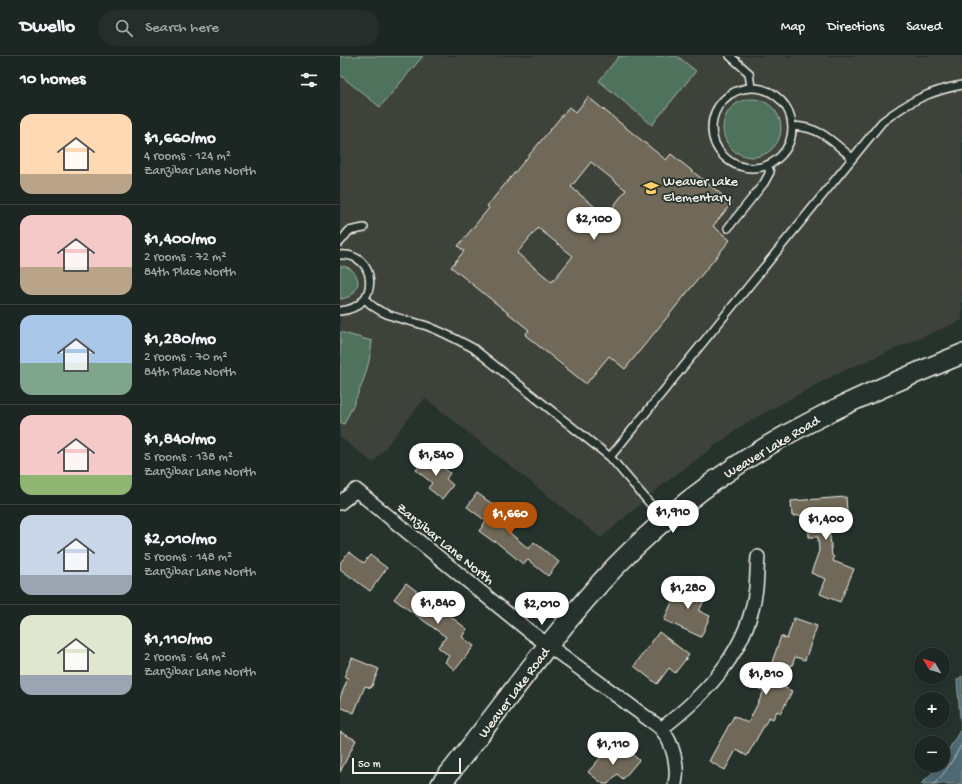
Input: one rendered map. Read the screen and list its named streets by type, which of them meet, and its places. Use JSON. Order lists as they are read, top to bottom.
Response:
{
  "streets": {
    "main road": ["Weaver Lake Road"],
    "street": ["Zanzibar Lane North"]
  },
  "crossings": [
    ["Weaver Lake Road", "Zanzibar Lane North"]
  ],
  "places": {
    "school or university": ["Weaver Lake Elementary"]
  },
  "scale_bar": "50 m",
  "north": "top left",
  "page": {
    "header": "Dwello",
    "search": "Search here",
    "nav": ["Map", "Directions", "Saved"],
    "heading": "10 homes",
    "list": [
      {
        "name": "$1,660/mo",
        "note": "4 rooms · 124 m² · Zanzibar Lane North"
      },
      {
        "name": "$1,400/mo",
        "note": "2 rooms · 72 m² · 84th Place North"
      },
      {
        "name": "$1,280/mo",
        "note": "2 rooms · 70 m² · 84th Place North"
      },
      {
        "name": "$1,840/mo",
        "note": "5 rooms · 138 m² · Zanzibar Lane North"
      },
      {
        "name": "$2,010/mo",
        "note": "5 rooms · 148 m² · Zanzibar Lane North"
      },
      {
        "name": "$1,110/mo",
        "note": "2 rooms · 64 m² · Zanzibar Lane North"
      }
    ],
    "price": [
      "$2,100",
      "$1,540",
      "$1,910",
      "$1,660",
      "$1,400",
      "$1,280",
      "$1,840",
      "$2,010",
      "$1,810",
      "$1,110"
    ],
    "map_buttons": ["+", "−"],
    "scale": "50 m"
  }
}
